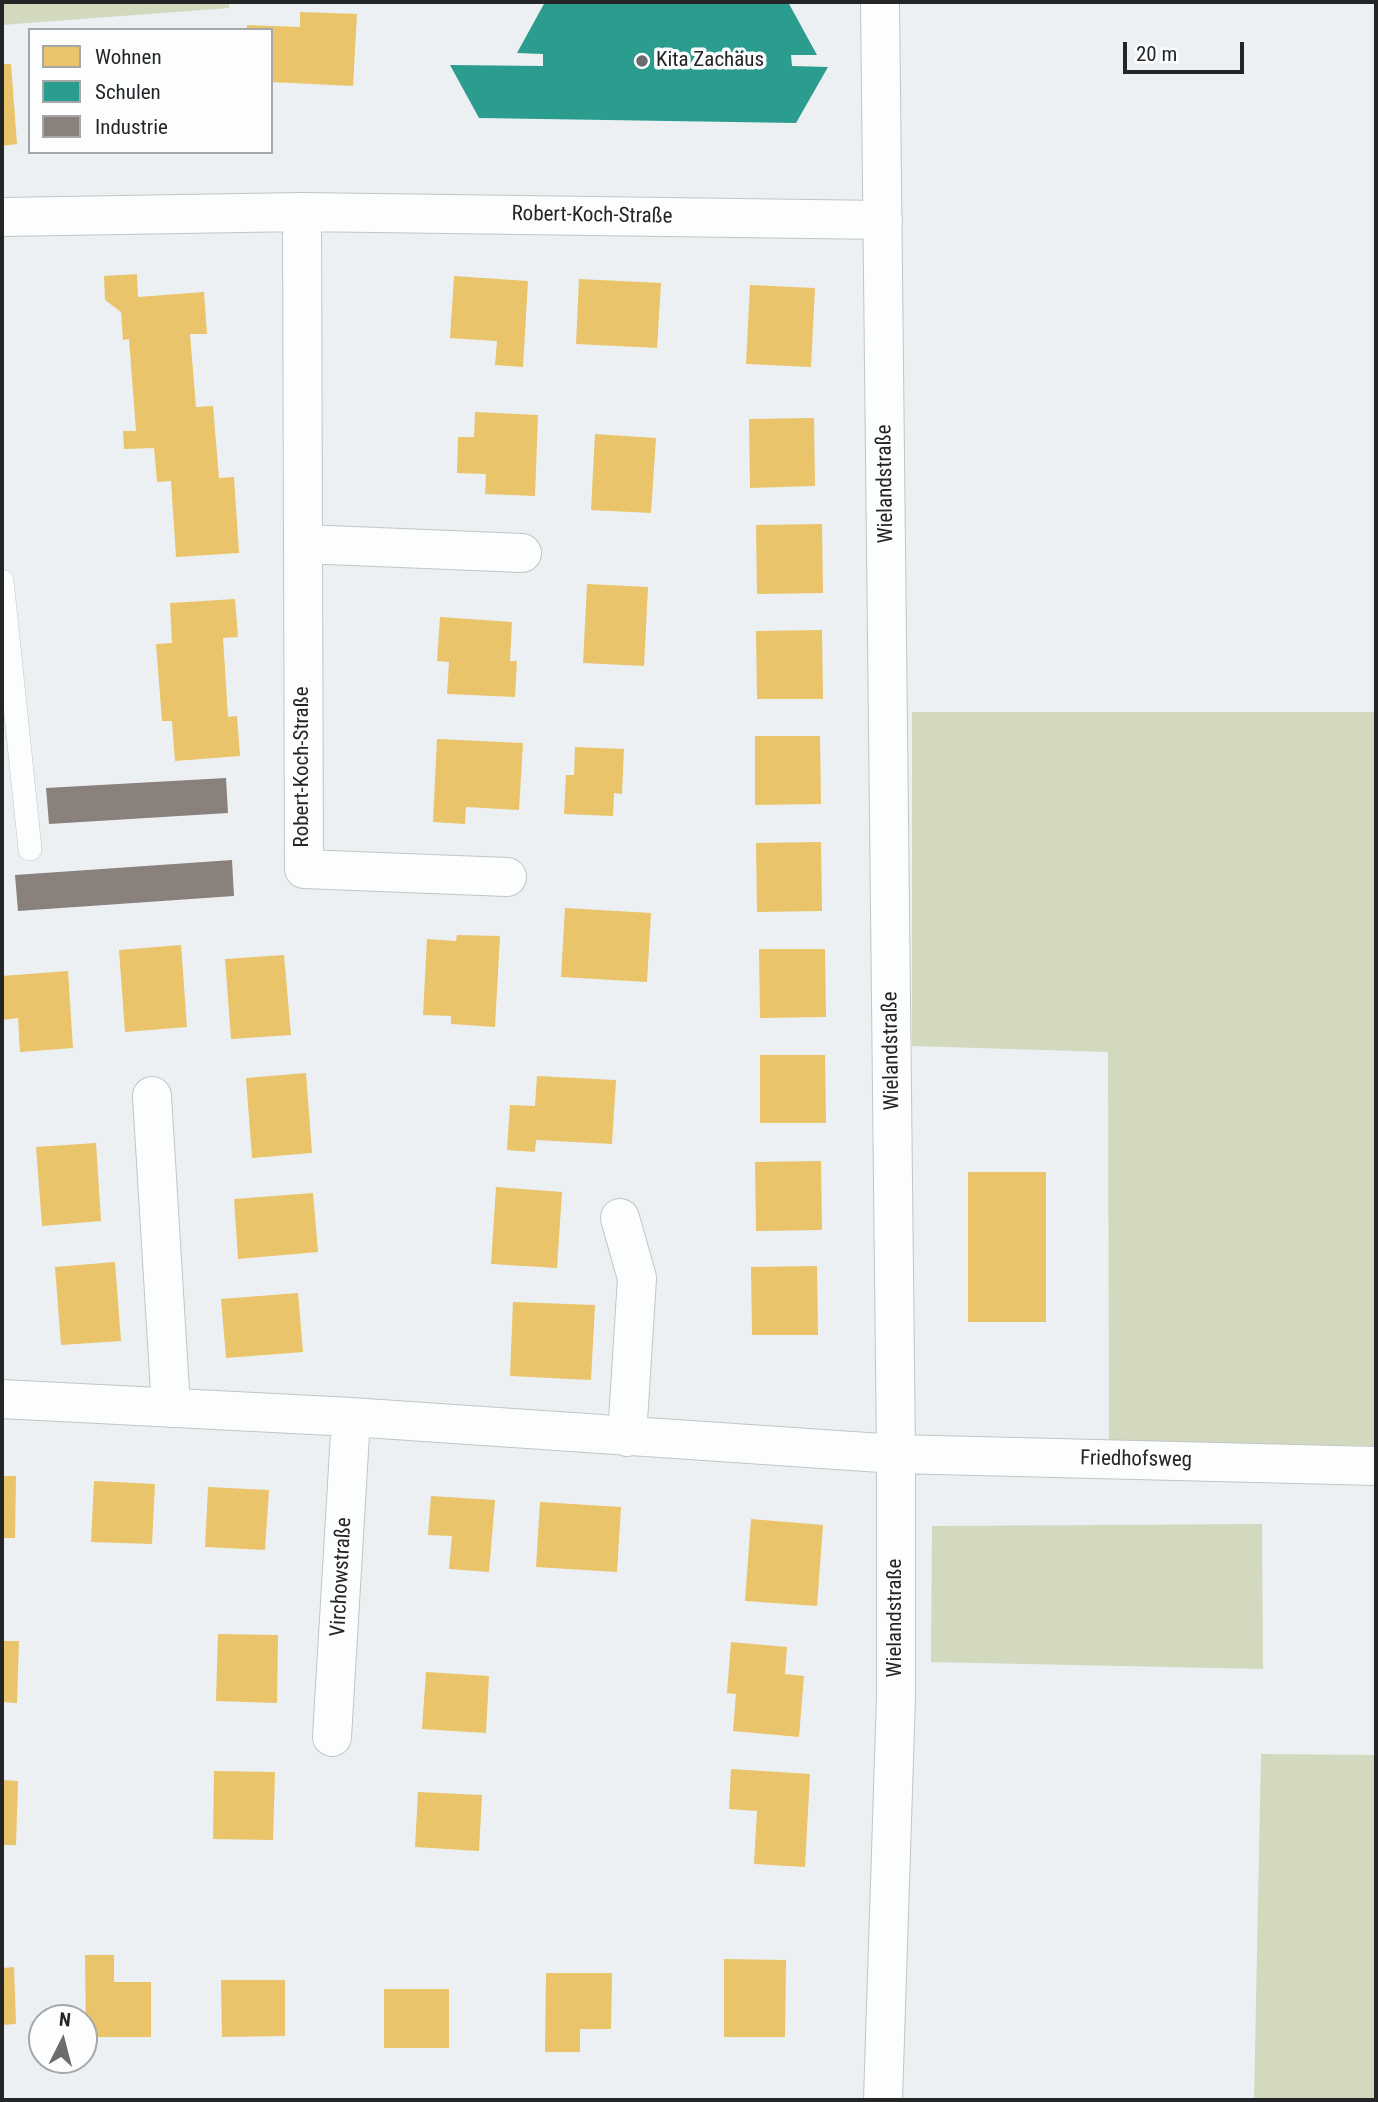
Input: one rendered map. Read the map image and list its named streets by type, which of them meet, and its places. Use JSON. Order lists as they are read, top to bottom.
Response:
{
  "streets": {
    "street": [
      "Robert-Koch-Straße",
      "Wielandstraße",
      "Friedhofsweg",
      "Virchowstraße"
    ]
  },
  "crossings": [
    ["Robert-Koch-Straße", "Wielandstraße"],
    ["Wielandstraße", "Friedhofsweg"]
  ],
  "places": ["Kita Zachäus"],
  "legend": ["Wohnen", "Schulen", "Industrie"],
  "scale_bar": "20 m",
  "north": "top"
}
